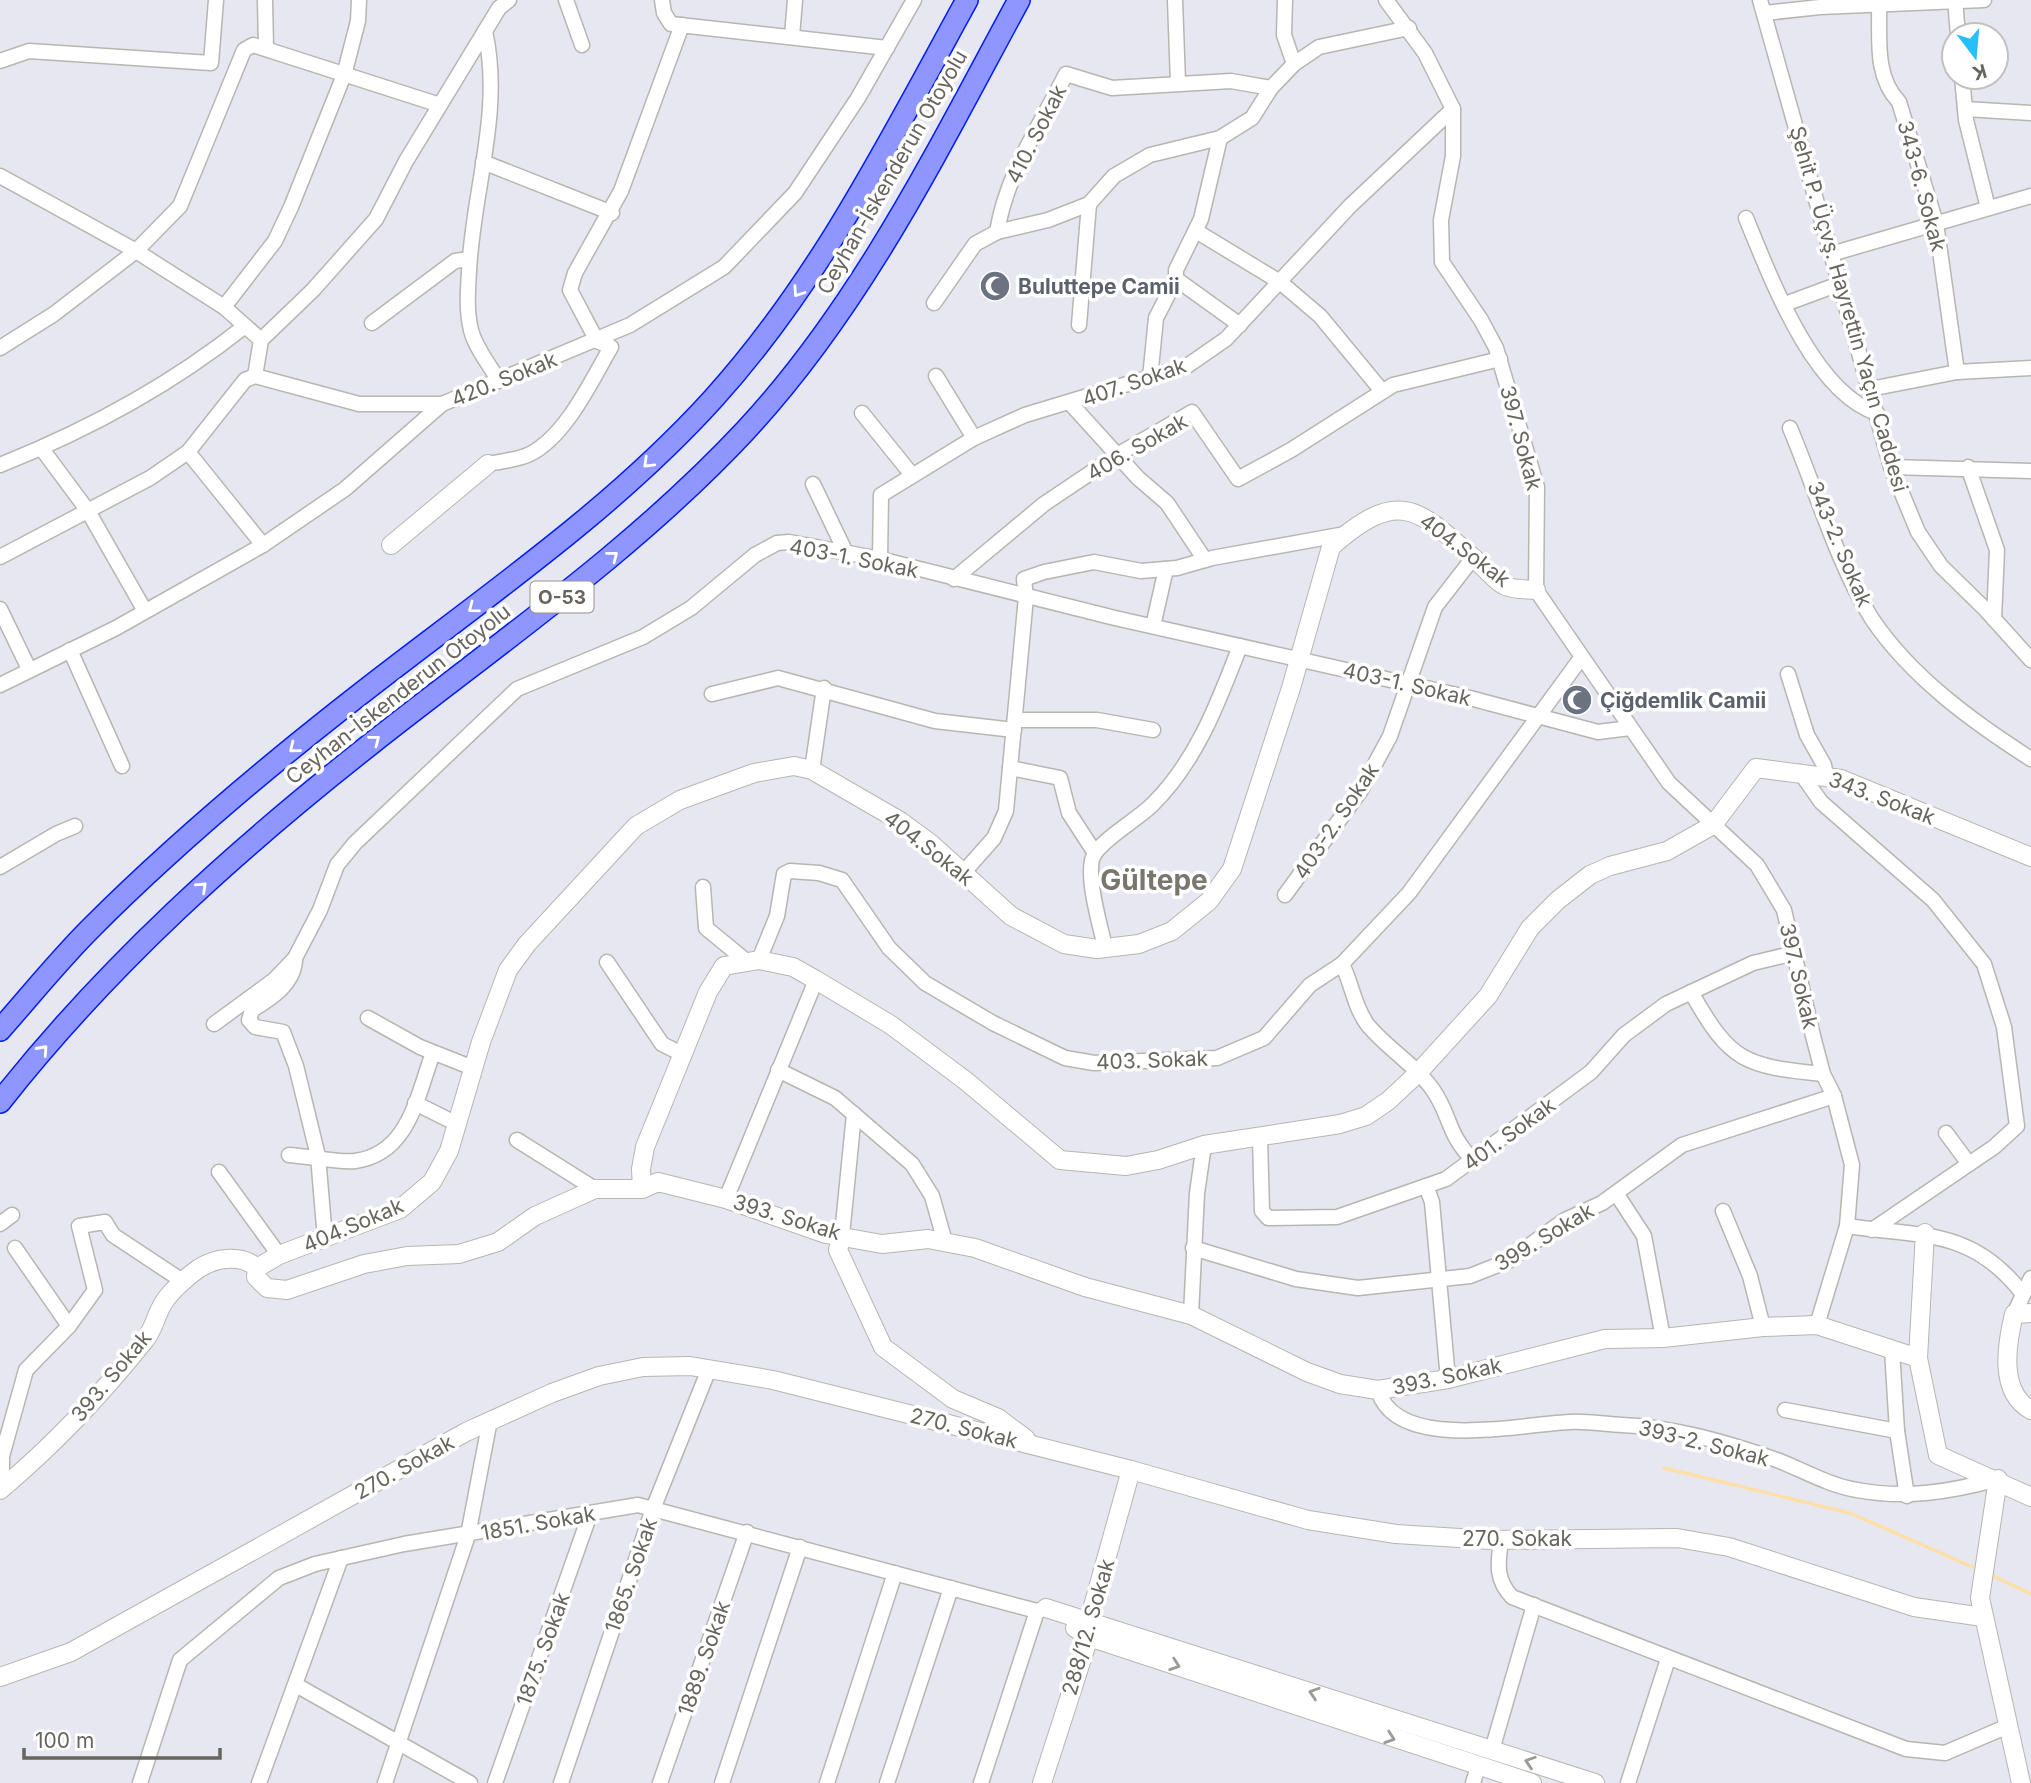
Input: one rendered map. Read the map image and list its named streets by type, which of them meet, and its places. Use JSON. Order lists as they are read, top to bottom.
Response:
{
  "streets": {
    "highway": ["Ceyhan-İskenderun Otoyolu", "O-53"],
    "street": [
      "410. Sokak",
      "343-6. Sokak",
      "Şehit P. Üçvş. Hayrettin Yaçın Caddesi",
      "420. Sokak",
      "407. Sokak",
      "397. Sokak",
      "406. Sokak",
      "343-2. Sokak",
      "404.Sokak",
      "403-1. Sokak",
      "343. Sokak",
      "403-2. Sokak",
      "403. Sokak",
      "401. Sokak",
      "393. Sokak",
      "399. Sokak",
      "270. Sokak",
      "393-2. Sokak",
      "1851. Sokak",
      "1865. Sokak",
      "288/12. Sokak",
      "1875. Sokak",
      "1889. Sokak"
    ]
  },
  "crossings": [
    ["407. Sokak", "397. Sokak"],
    ["407. Sokak", "403-1. Sokak"],
    ["397. Sokak", "406. Sokak"],
    ["397. Sokak", "404.Sokak"],
    ["397. Sokak", "403-1. Sokak"],
    ["397. Sokak", "343. Sokak"],
    ["397. Sokak", "403. Sokak"],
    ["397. Sokak", "401. Sokak"],
    ["397. Sokak", "393. Sokak"],
    ["397. Sokak", "399. Sokak"],
    ["406. Sokak", "403-1. Sokak"],
    ["404.Sokak", "403-1. Sokak"],
    ["404.Sokak", "403-2. Sokak"],
    ["404.Sokak", "393. Sokak"],
    ["403-1. Sokak", "403-2. Sokak"],
    ["403-1. Sokak", "403. Sokak"],
    ["393. Sokak", "393-2. Sokak"],
    ["270. Sokak", "1865. Sokak"],
    ["270. Sokak", "288/12. Sokak"],
    ["1851. Sokak", "1865. Sokak"],
    ["1851. Sokak", "1875. Sokak"],
    ["1851. Sokak", "1889. Sokak"]
  ],
  "districts": ["Gültepe"],
  "places": {
    "mosque": ["Buluttepe Camii", "Çiğdemlik Camii"]
  },
  "scale_bar": "100 m",
  "north": "bottom"
}
